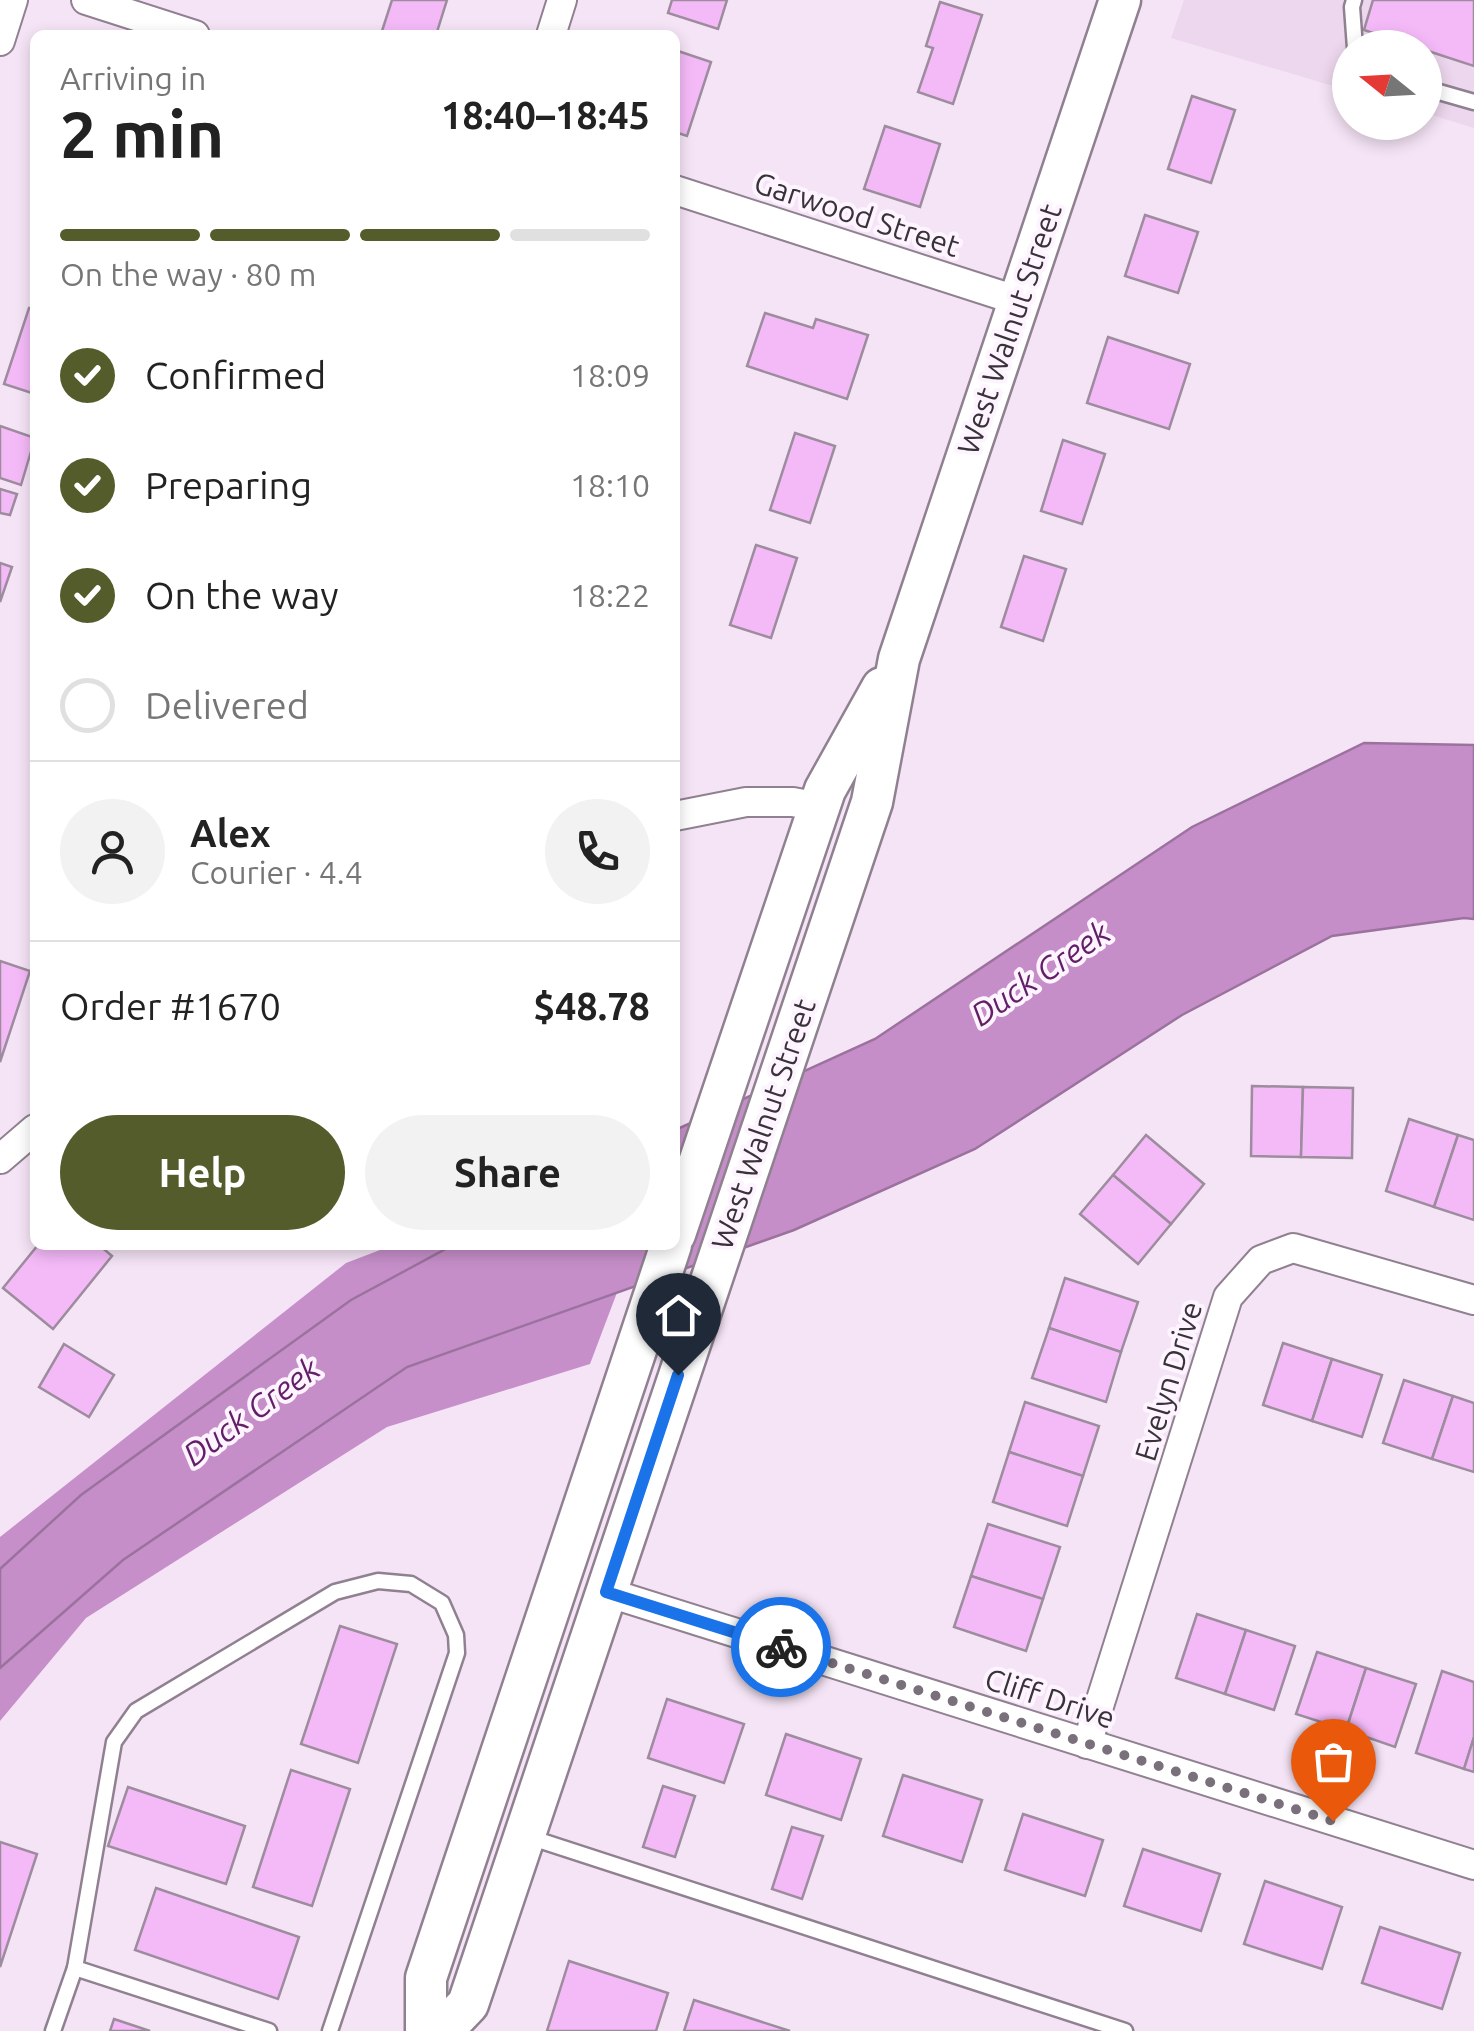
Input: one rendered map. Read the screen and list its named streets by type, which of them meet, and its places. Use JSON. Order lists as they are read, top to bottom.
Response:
{
  "streets": {
    "main road": ["West Walnut Street"],
    "street": ["Garwood Street", "Evelyn Drive", "Cliff Drive"]
  },
  "crossings": [
    ["Garwood Street", "West Walnut Street"],
    ["West Walnut Street", "Cliff Drive"],
    ["Evelyn Drive", "Cliff Drive"]
  ],
  "water": ["Duck Creek"],
  "north": "left",
  "page": {
    "heading": ["2 min", "Arriving in", "18:40–18:45"],
    "panel": [
      "Alex",
      "Courier · 4.4",
      "Order #1670",
      "$48.78"
    ],
    "bar": "On the way · 80 m",
    "list": [
      ["Confirmed", "18:09"],
      ["Preparing", "18:10"],
      ["On the way", "18:22"],
      "Delivered"
    ],
    "buttons": ["Help", "Share"]
  }
}
